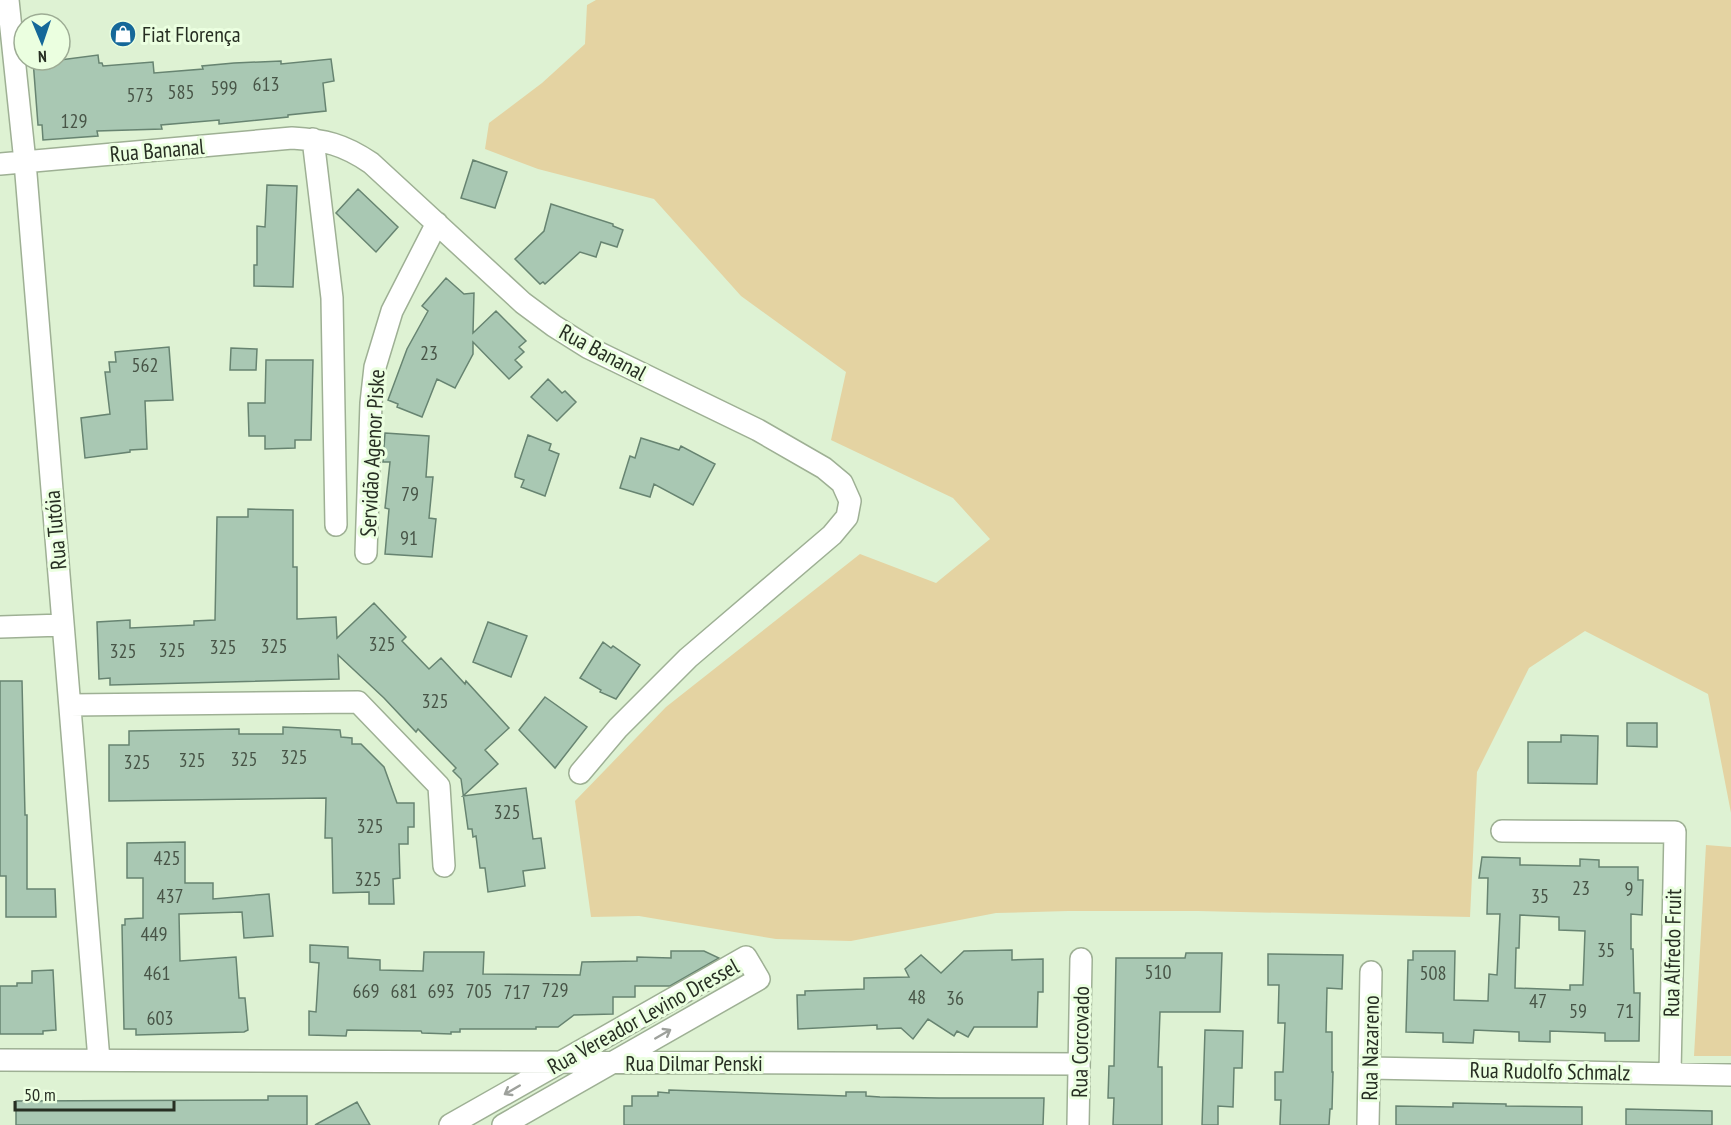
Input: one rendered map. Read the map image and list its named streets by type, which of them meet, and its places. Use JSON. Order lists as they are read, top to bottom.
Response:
{
  "streets": {
    "street": [
      "Rua Bananal",
      "Servidão Agenor Piske",
      "Rua Tutóia",
      "Rua Alfredo Fruit",
      "Rua Vereador Levino Dressel",
      "Rua Corcovado",
      "Rua Nazareno",
      "Rua Dilmar Penski",
      "Rua Rudolfo Schmalz"
    ]
  },
  "crossings": [
    ["Rua Bananal", "Servidão Agenor Piske"],
    ["Rua Bananal", "Rua Tutóia"],
    ["Rua Tutóia", "Rua Dilmar Penski"],
    ["Rua Alfredo Fruit", "Rua Rudolfo Schmalz"],
    ["Rua Vereador Levino Dressel", "Rua Dilmar Penski"],
    ["Rua Corcovado", "Rua Dilmar Penski"],
    ["Rua Nazareno", "Rua Rudolfo Schmalz"]
  ],
  "places": {
    "shop": ["Fiat Florença"]
  },
  "house_numbers": [
    "613",
    "599",
    "585",
    "573",
    "129",
    "23",
    "562",
    "79",
    "91",
    "325",
    "325",
    "325",
    "325",
    "325",
    "325",
    "325",
    "325",
    "325",
    "325",
    "325",
    "325",
    "425",
    "325",
    "23",
    "9",
    "437",
    "35",
    "449",
    "35",
    "510",
    "461",
    "508",
    "729",
    "669",
    "681",
    "693",
    "705",
    "717",
    "48",
    "36",
    "47",
    "59",
    "71",
    "603"
  ],
  "scale_bar": "50 m",
  "north": "bottom"
}
